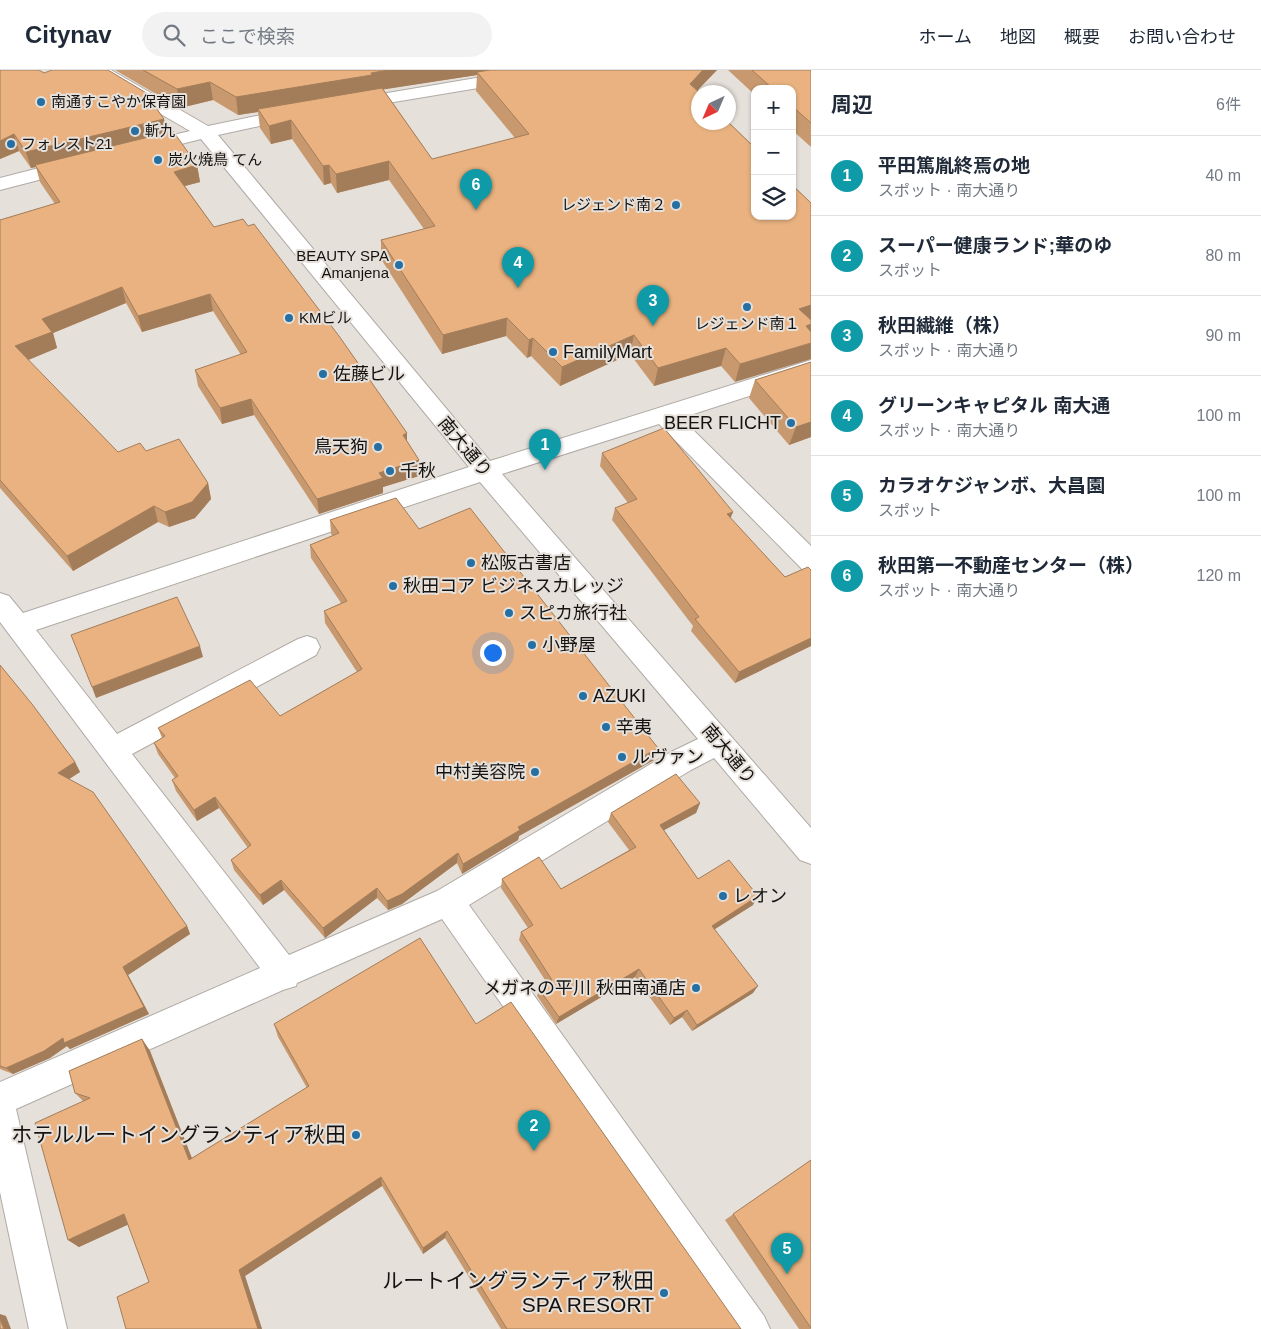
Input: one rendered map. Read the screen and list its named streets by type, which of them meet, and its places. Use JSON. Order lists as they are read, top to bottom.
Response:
{
  "streets": {
    "street": ["南大通り"]
  },
  "places": [
    "南通すこやか保育園",
    "斬九",
    "フォレスト21",
    "炭火焼鳥 てん",
    "レジェンド南２",
    "BEAUTY SPA Amanjena",
    "レジェンド南１",
    "KMビル",
    "FamilyMart",
    "佐藤ビル",
    "BEER FLICHT",
    "鳥天狗",
    "千秋",
    "松阪古書店",
    "秋田コア ビジネスカレッジ",
    "スピカ旅行社",
    "小野屋",
    "AZUKI",
    "辛夷",
    "ルヴァン",
    "中村美容院",
    "レオン",
    "メガネの平川 秋田南通店",
    "ホテルルートイングランティア秋田",
    "ルートイングランティア秋田 SPA RESORT"
  ],
  "north": "bottom left",
  "page": {
    "header": "Citynav",
    "search": "ここで検索",
    "nav": [
      "ホーム",
      "地図",
      "概要",
      "お問い合わせ"
    ],
    "heading": ["周辺", "6件"],
    "map_buttons": ["+", "−"],
    "list": [
      {
        "mark": "1",
        "name": "平田篤胤終焉の地",
        "note": "スポット · 南大通り",
        "value": "40 m"
      },
      {
        "mark": "2",
        "name": "スーパー健康ランド;華のゆ",
        "note": "スポット",
        "value": "80 m"
      },
      {
        "mark": "3",
        "name": "秋田繊維（株）",
        "note": "スポット · 南大通り",
        "value": "90 m"
      },
      {
        "mark": "4",
        "name": "グリーンキャピタル 南大通",
        "note": "スポット · 南大通り",
        "value": "100 m"
      },
      {
        "mark": "5",
        "name": "カラオケジャンボ、大昌園",
        "note": "スポット",
        "value": "100 m"
      },
      {
        "mark": "6",
        "name": "秋田第一不動産センター（株）",
        "note": "スポット · 南大通り",
        "value": "120 m"
      }
    ],
    "pins": [
      "6",
      "4",
      "3",
      "1",
      "2",
      "5"
    ]
  }
}
